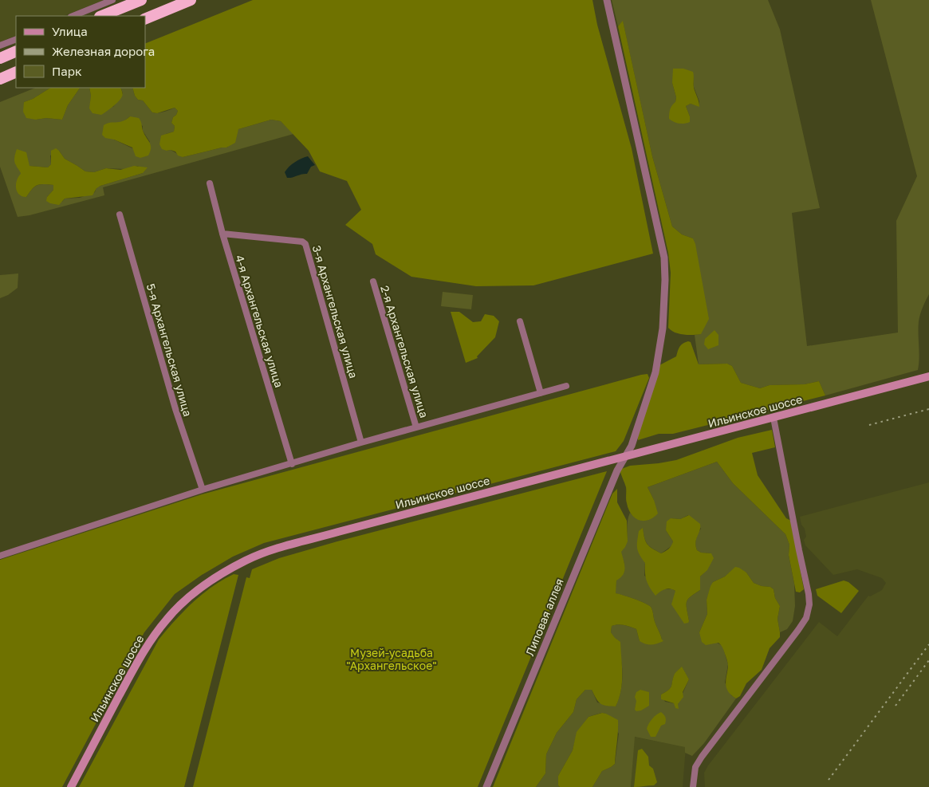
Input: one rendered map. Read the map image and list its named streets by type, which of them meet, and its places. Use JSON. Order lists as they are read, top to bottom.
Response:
{
  "streets": {
    "main road": ["Ильинское шоссе"],
    "street": [
      "3-я Архангельская улица",
      "4-я Архангельская улица",
      "5-я Архангельская улица",
      "2-я Архангельская улица",
      "Липовая аллея"
    ]
  },
  "crossings": [
    ["3-я Архангельская улица", "4-я Архангельская улица"],
    ["Ильинское шоссе", "Липовая аллея"]
  ],
  "parks": ["Музей-усадьба \"Архангельское\""],
  "legend": ["Улица", "Железная дорога", "Парк"]
}
